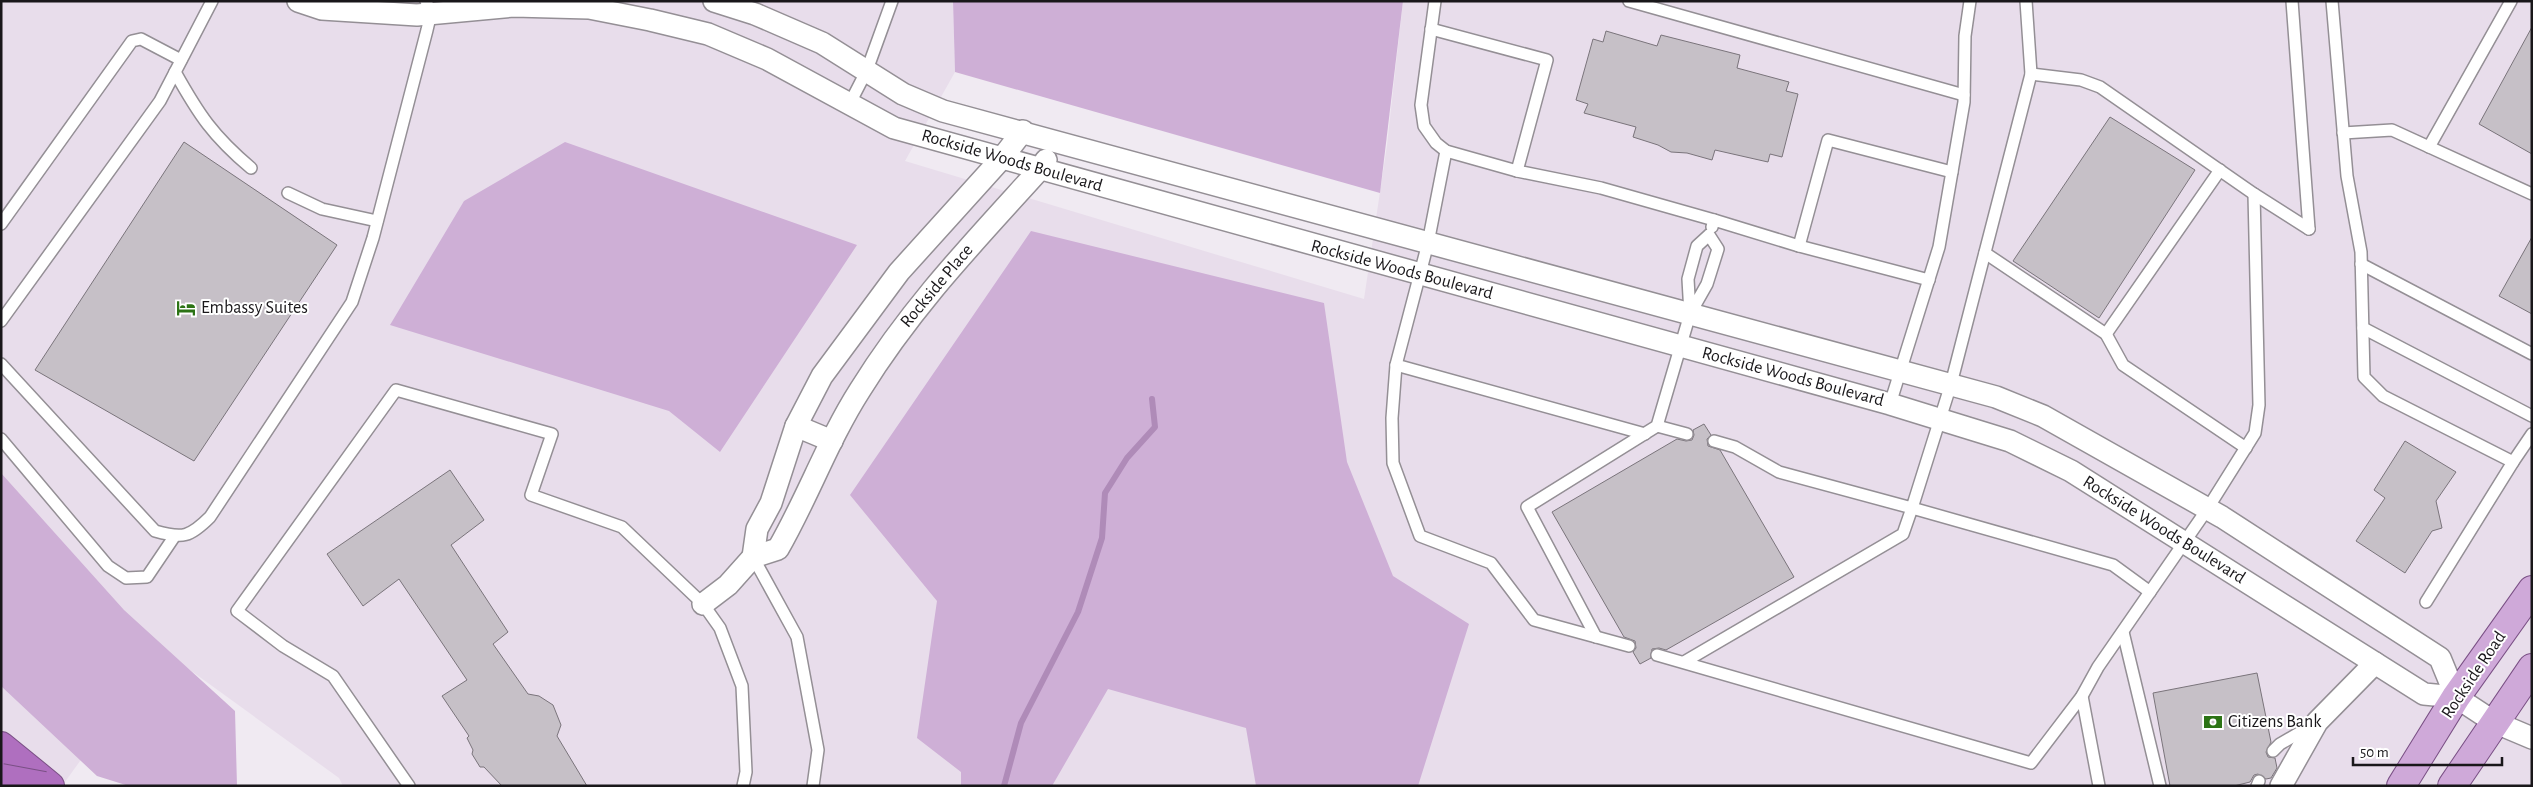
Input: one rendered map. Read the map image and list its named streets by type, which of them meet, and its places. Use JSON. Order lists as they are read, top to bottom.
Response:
{
  "streets": {
    "main road": ["Rockside Road"],
    "street": ["Rockside Woods Boulevard", "Rockside Place"]
  },
  "crossings": [
    ["Rockside Woods Boulevard", "Rockside Place"],
    ["Rockside Woods Boulevard", "Rockside Road"]
  ],
  "places": {
    "hotel": ["Embassy Suites"],
    "bank": ["Citizens Bank"]
  },
  "scale_bar": "50 m"
}
